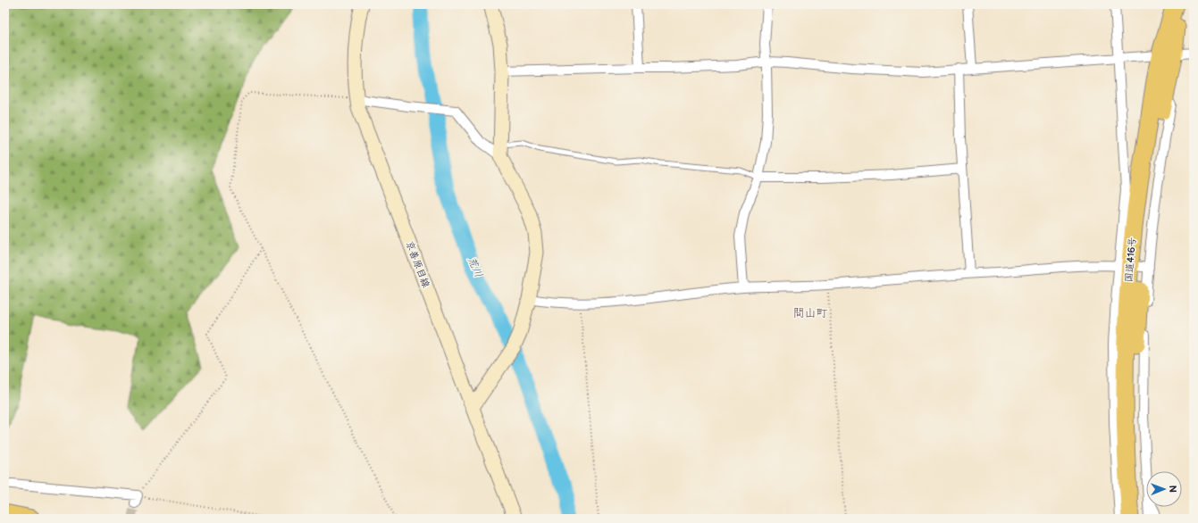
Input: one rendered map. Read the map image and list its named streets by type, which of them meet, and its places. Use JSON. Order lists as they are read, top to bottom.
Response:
{
  "streets": {
    "highway": ["国道416号"],
    "main road": ["京善原目線"]
  },
  "districts": ["間山町"],
  "water": ["荒川"],
  "north": "right"
}
